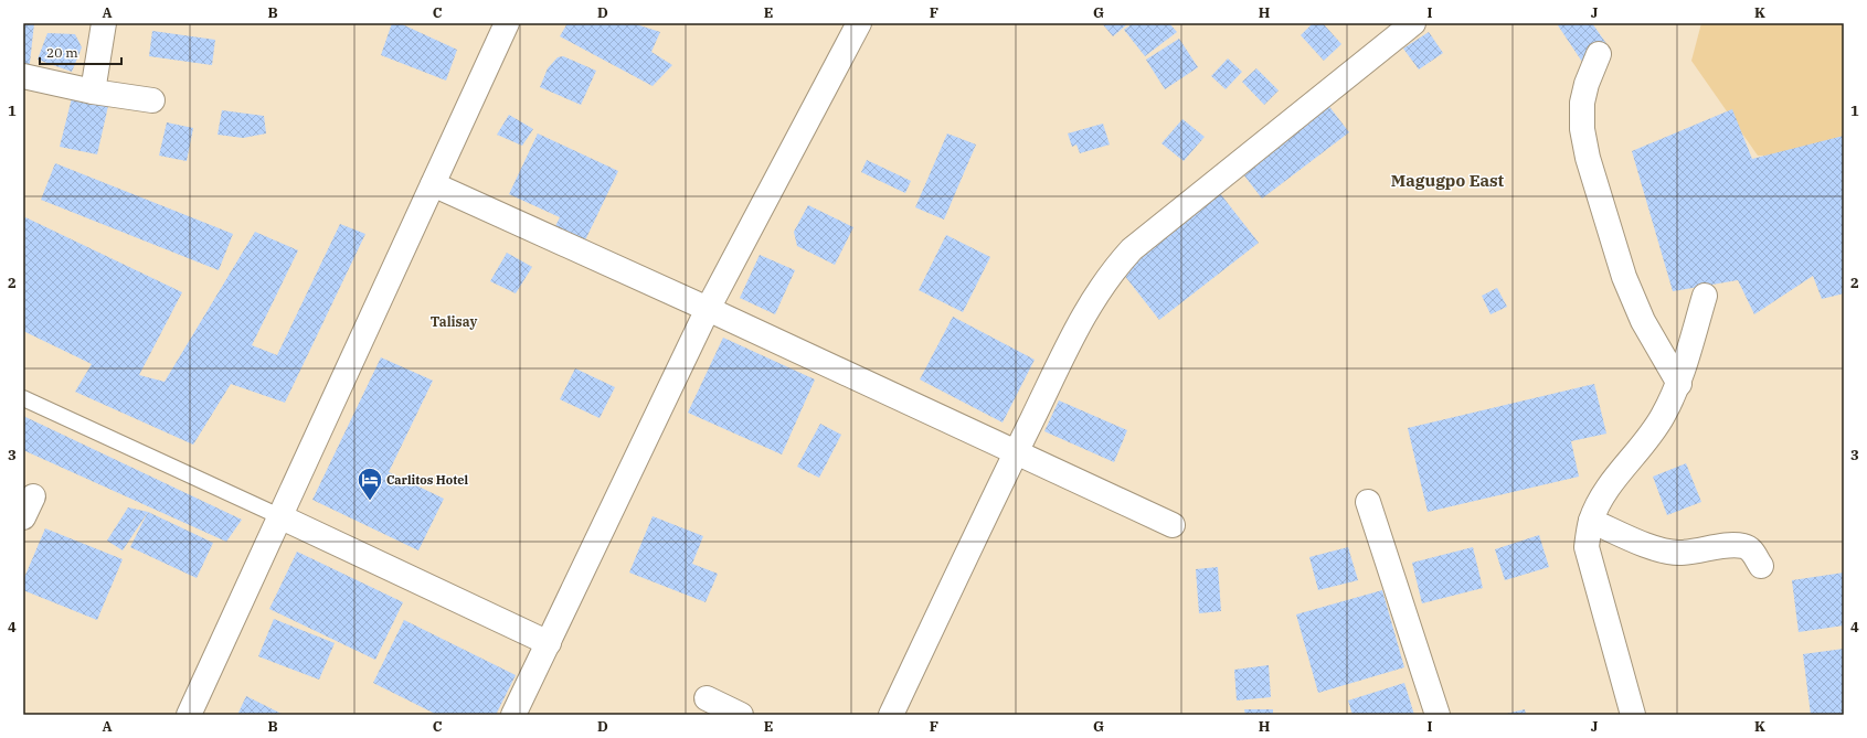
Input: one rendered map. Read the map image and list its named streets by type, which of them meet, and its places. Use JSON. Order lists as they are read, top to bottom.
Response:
{
  "districts": ["Magugpo East", "Talisay"],
  "places": {
    "hotel": ["Carlitos Hotel"]
  },
  "scale_bar": "20 m",
  "grid": {
    "columns": [
      "A",
      "B",
      "C",
      "D",
      "E",
      "F",
      "G",
      "H",
      "I",
      "J",
      "K"
    ],
    "rows": [
      "1",
      "2",
      "3",
      "4"
    ]
  }
}
